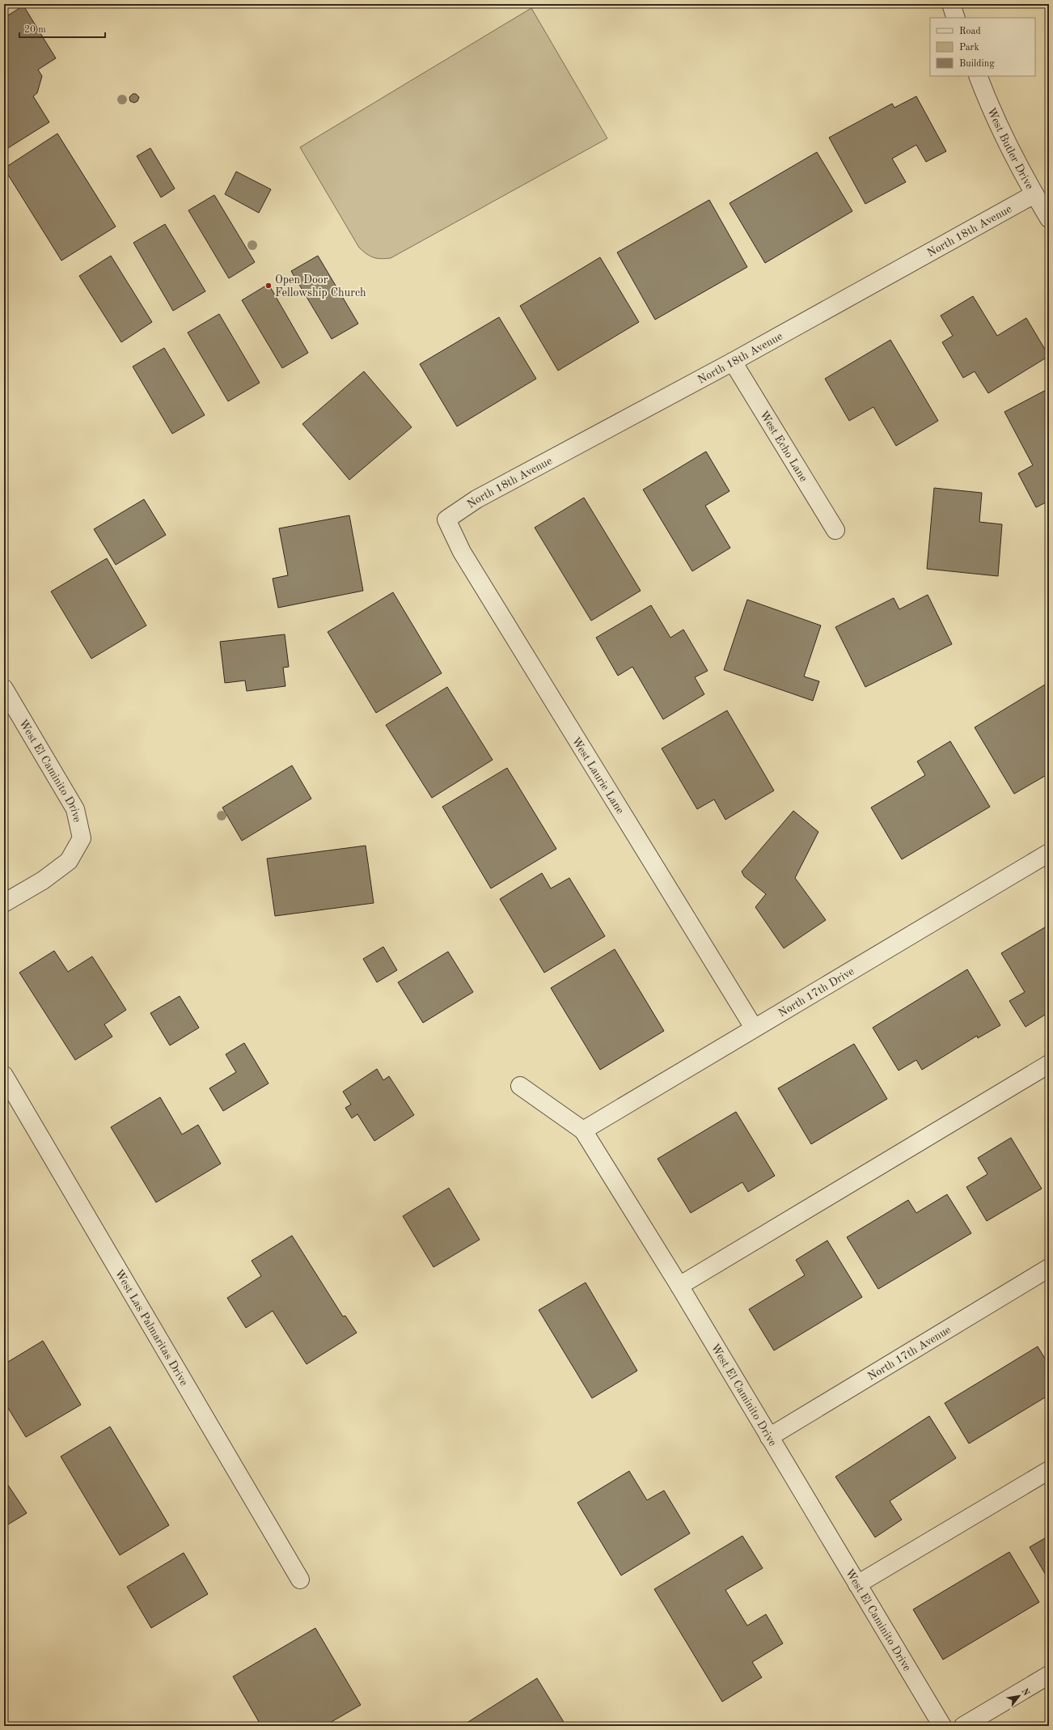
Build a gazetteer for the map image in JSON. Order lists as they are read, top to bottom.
{
  "streets": {
    "street": [
      "West Butler Drive",
      "North 18th Avenue",
      "West Echo Lane",
      "West El Caminito Drive",
      "West Laurie Lane",
      "North 17th Drive",
      "West Las Palmaritas Drive",
      "North 17th Avenue"
    ]
  },
  "crossings": [
    ["West Butler Drive", "North 18th Avenue"],
    ["North 18th Avenue", "West Echo Lane"],
    ["North 18th Avenue", "West Laurie Lane"],
    ["West El Caminito Drive", "North 17th Drive"],
    ["West El Caminito Drive", "North 17th Avenue"],
    ["West Laurie Lane", "North 17th Drive"]
  ],
  "places": ["Open Door Fellowship Church"],
  "legend": ["Road", "Park", "Building"],
  "scale_bar": "20 m",
  "north": "top right"
}
